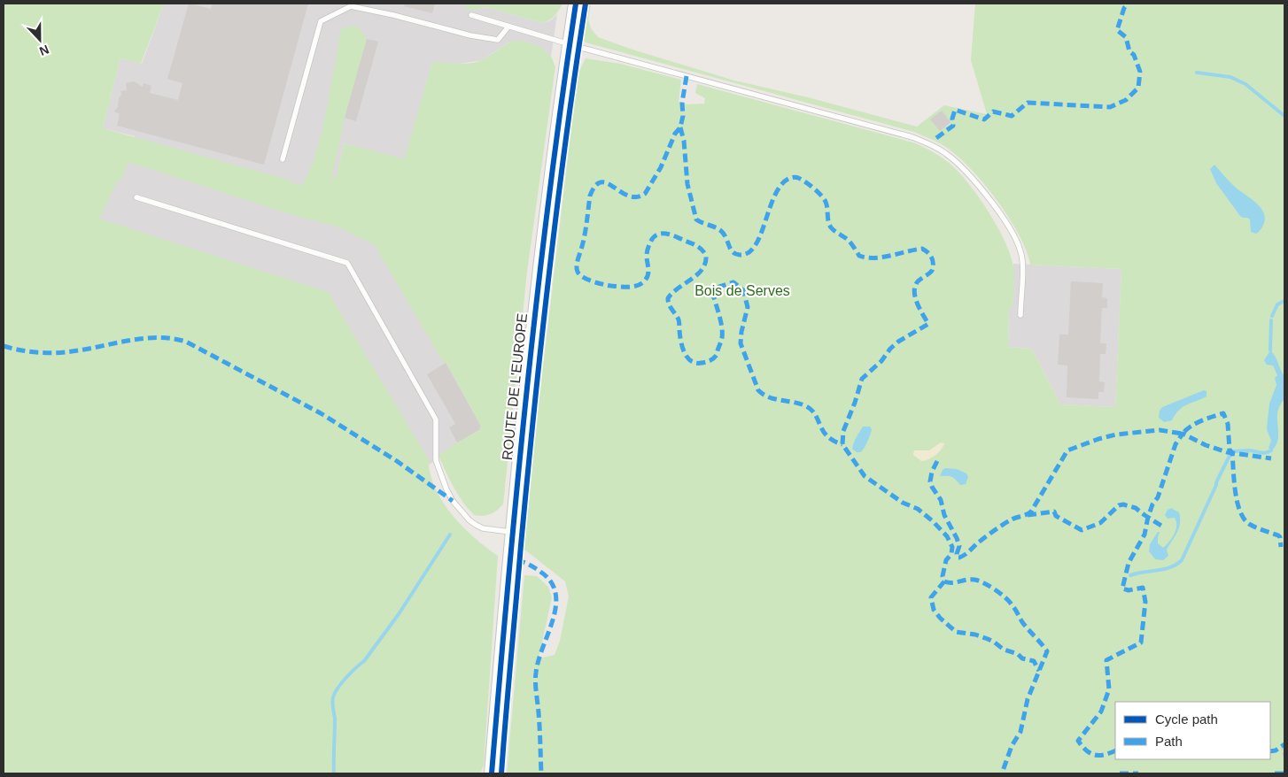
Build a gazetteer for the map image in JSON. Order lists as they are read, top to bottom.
{
  "streets": {
    "street": ["ROUTE DE L'EUROPE"]
  },
  "parks": ["Bois de Serves"],
  "legend": ["Cycle path", "Path"],
  "north": "bottom"
}
